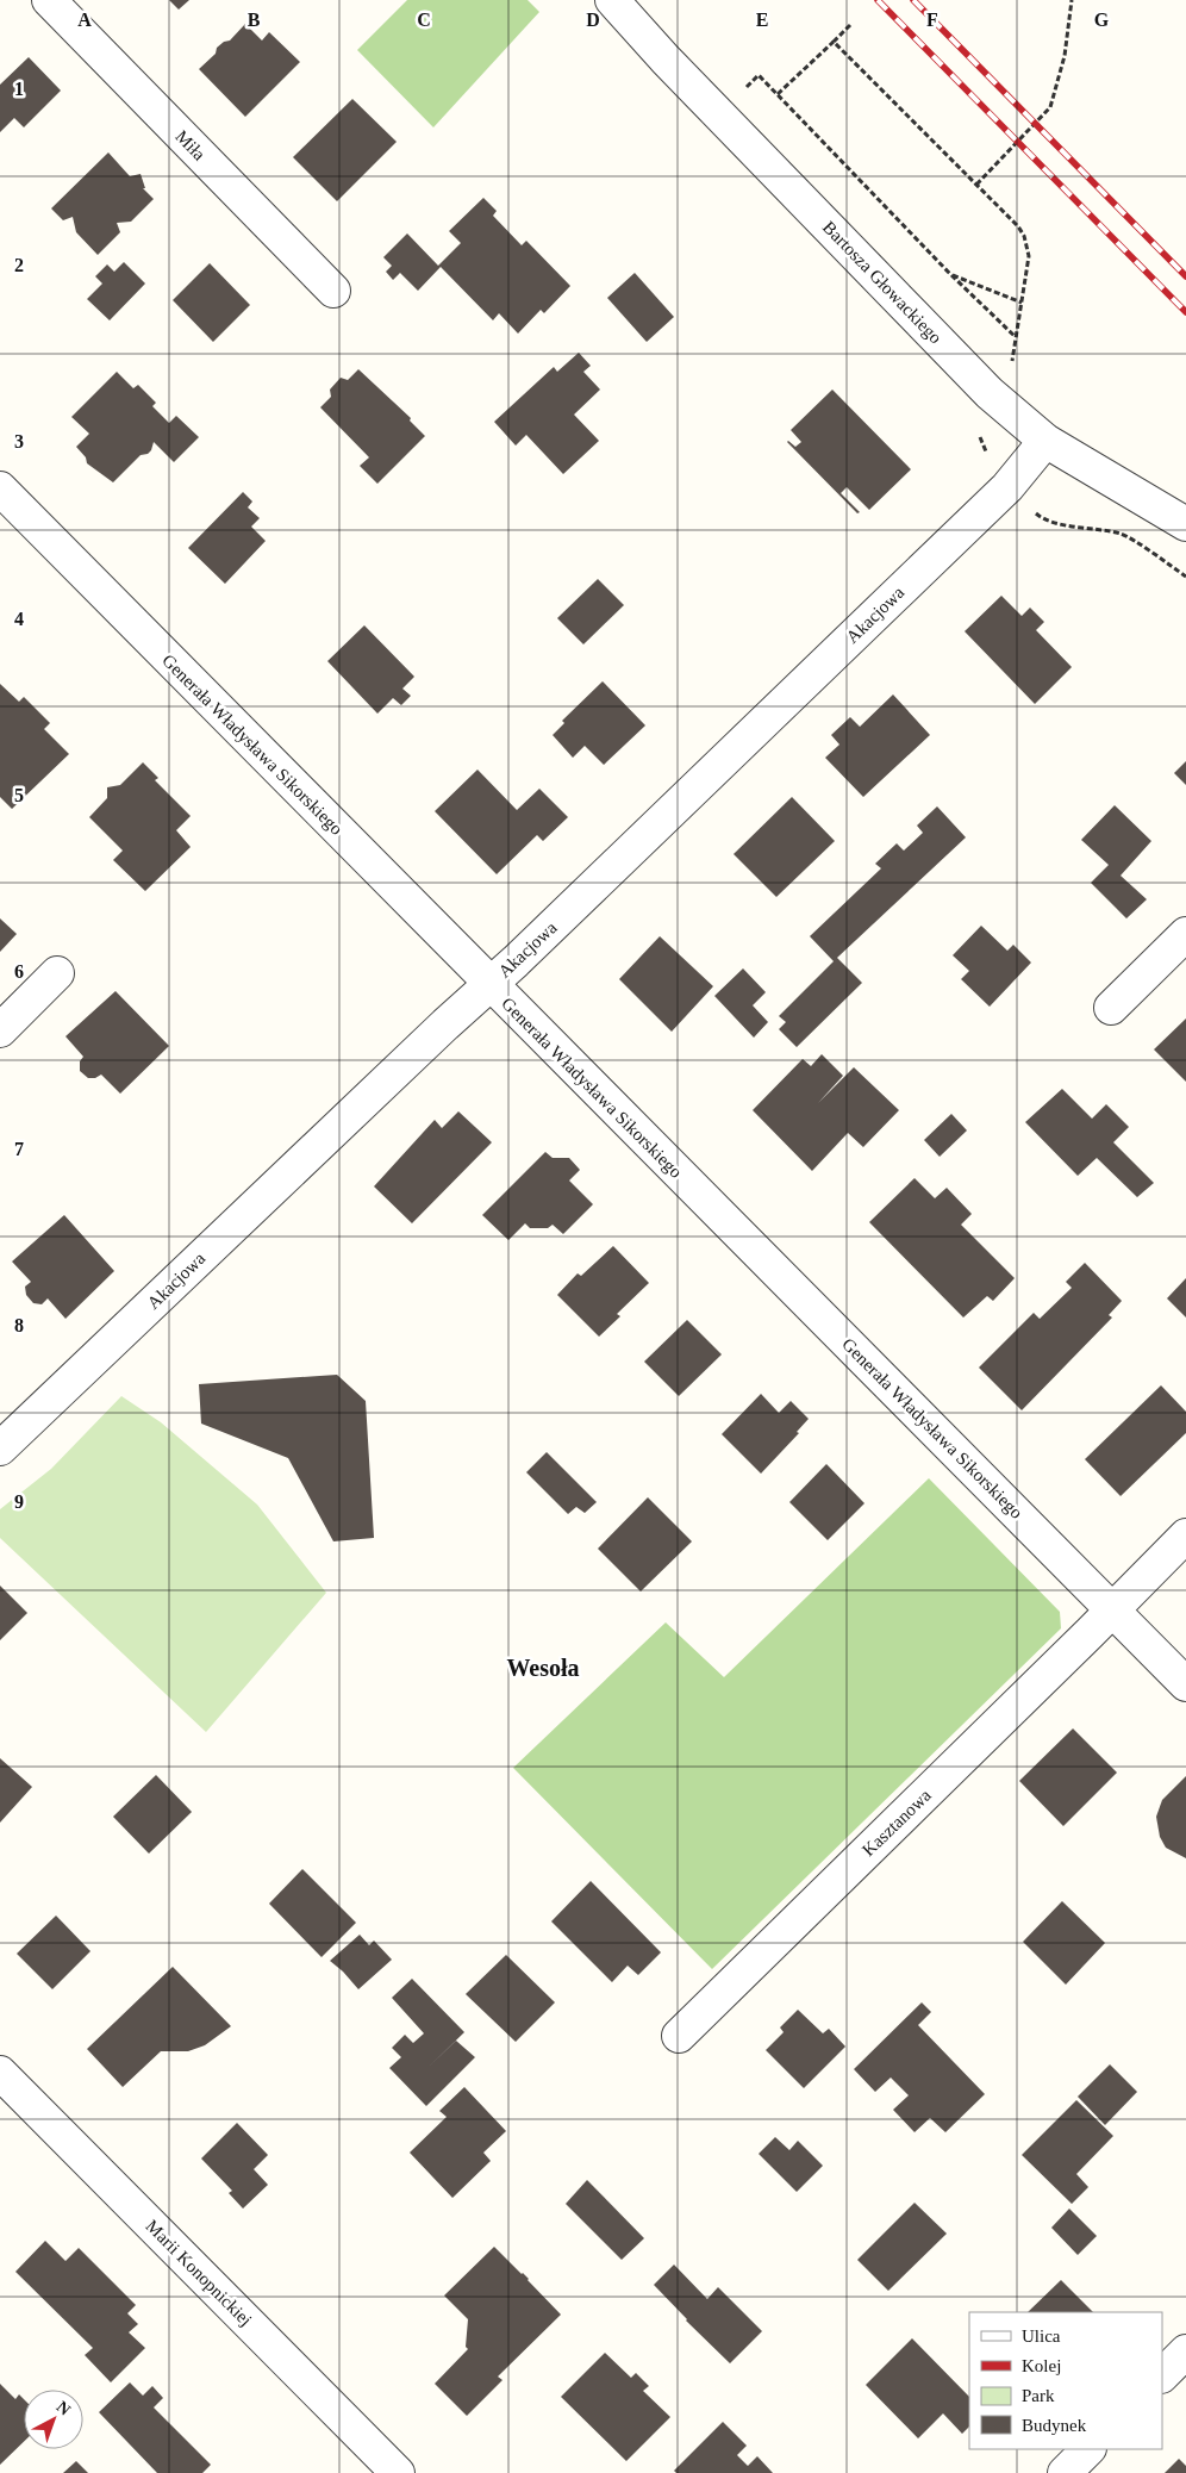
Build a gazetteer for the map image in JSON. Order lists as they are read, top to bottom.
{
  "streets": {
    "street": [
      "Miła",
      "Bartosza Głowackiego",
      "Akacjowa",
      "Generała Władysława Sikorskiego",
      "Kasztanowa",
      "Marii Konopnickiej"
    ]
  },
  "crossings": [
    ["Bartosza Głowackiego", "Akacjowa"],
    ["Akacjowa", "Generała Władysława Sikorskiego"],
    ["Generała Władysława Sikorskiego", "Kasztanowa"]
  ],
  "districts": ["Wesoła"],
  "legend": [
    "Ulica",
    "Kolej",
    "Park",
    "Budynek"
  ],
  "north": "top right",
  "grid": {
    "columns": [
      "A",
      "B",
      "C",
      "D",
      "E",
      "F",
      "G"
    ],
    "rows": [
      "1",
      "2",
      "3",
      "4",
      "5",
      "6",
      "7",
      "8",
      "9"
    ]
  }
}
